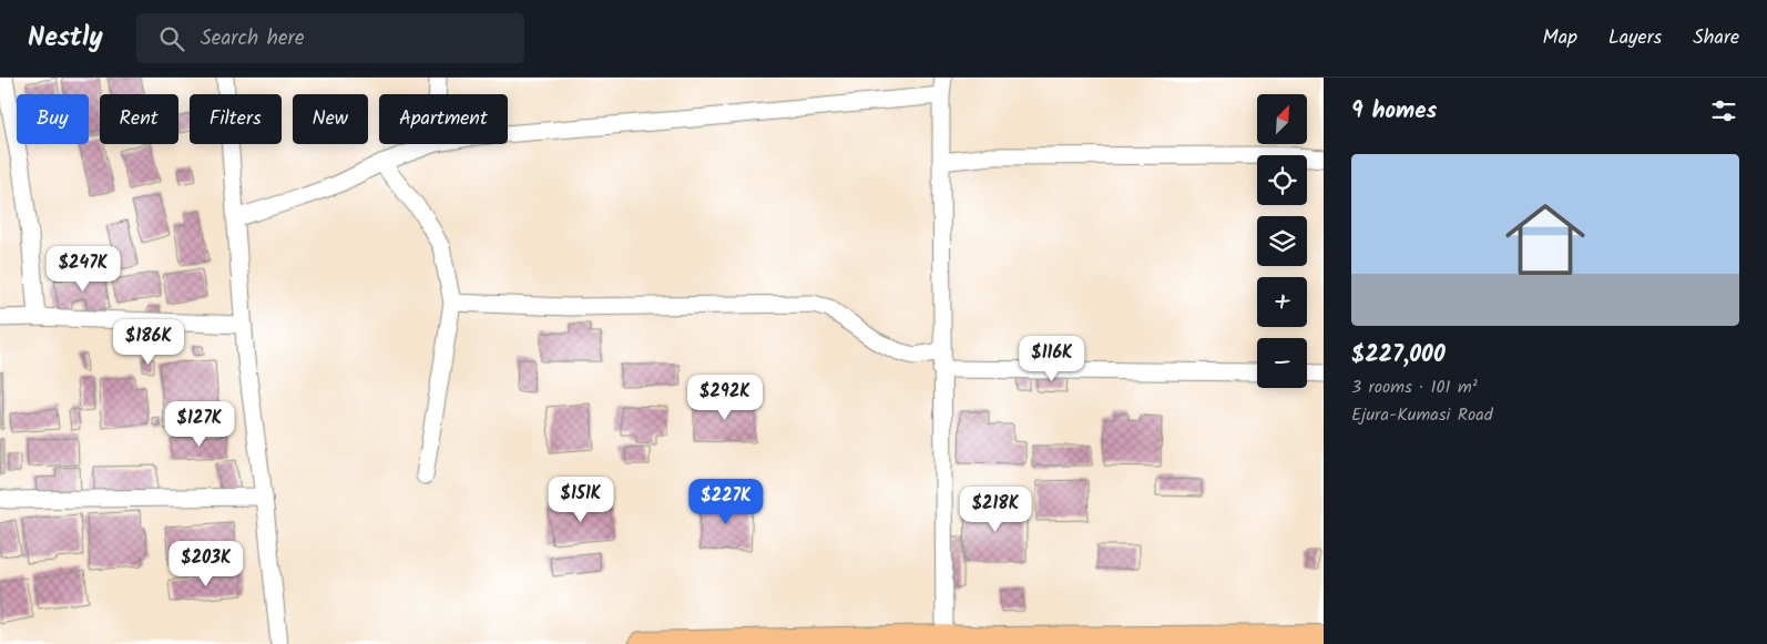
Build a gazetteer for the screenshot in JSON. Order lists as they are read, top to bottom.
{
  "north": "top right",
  "page": {
    "header": "Nestly",
    "search": "Search here",
    "nav": ["Map", "Layers", "Share"],
    "heading": "9 homes",
    "map_buttons": ["+", "−"],
    "chip": [
      "Buy",
      "Rent",
      "Filters",
      "New",
      "Apartment"
    ],
    "list": [
      {
        "name": "$227,000",
        "note": "3 rooms · 101 m² · Ejura-Kumasi Road"
      }
    ],
    "price": [
      "$247K",
      "$186K",
      "$116K",
      "$292K",
      "$127K",
      "$151K",
      "$227K",
      "$218K",
      "$203K"
    ]
  }
}
